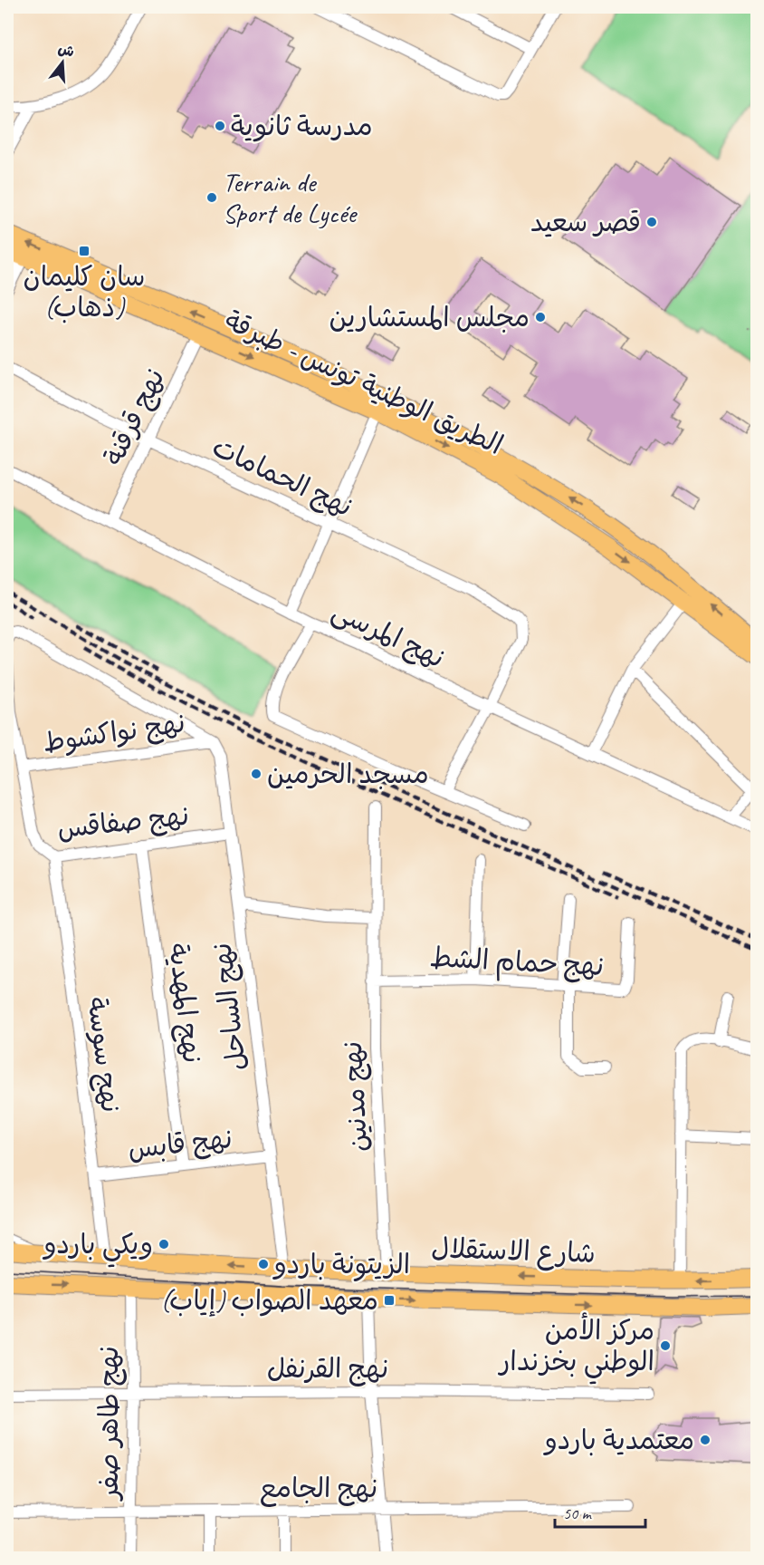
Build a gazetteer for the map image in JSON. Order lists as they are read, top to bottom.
{
  "streets": {
    "main road": ["الطريق الوطنية تونس - طبرقة", "شارع الاستقلال"],
    "street": [
      "نهج قرقنة",
      "نهج الحمامات",
      "نهج المرسى",
      "نهج نواكشوط",
      "نهج صفاقس",
      "نهج حمام الشط",
      "نهج المهدية",
      "نهج الساحل",
      "نهج سوسة",
      "نهج مدنين",
      "نهج قابس",
      "نهج القرنفل",
      "نهج طاهر صفر",
      "نهج الجامع"
    ]
  },
  "crossings": [
    ["الطريق الوطنية تونس - طبرقة", "نهج قرقنة"],
    ["نهج قرقنة", "نهج الحمامات"],
    ["نهج قرقنة", "نهج المرسى"],
    ["نهج الحمامات", "نهج المرسى"],
    ["نهج نواكشوط", "نهج صفاقس"],
    ["نهج نواكشوط", "نهج الساحل"],
    ["نهج صفاقس", "نهج المهدية"],
    ["نهج صفاقس", "نهج الساحل"],
    ["نهج صفاقس", "نهج سوسة"],
    ["نهج حمام الشط", "نهج مدنين"],
    ["نهج المهدية", "نهج قابس"],
    ["نهج الساحل", "نهج قابس"],
    ["نهج الساحل", "شارع الاستقلال"],
    ["نهج سوسة", "نهج قابس"],
    ["نهج سوسة", "شارع الاستقلال"],
    ["نهج مدنين", "شارع الاستقلال"],
    ["شارع الاستقلال", "نهج طاهر صفر"],
    ["نهج القرنفل", "نهج طاهر صفر"],
    ["نهج طاهر صفر", "نهج الجامع"]
  ],
  "places": {
    "other": [
      "مدرسة ثانوية",
      "Terrain de Sport de Lycée",
      "قصر سعيد",
      "مجلس المستشارين",
      "مسجد الحرمين",
      "ويكي باردو",
      "الزيتونة باردو",
      "مركز الأمن الوطني بخزندار",
      "معتمدية باردو"
    ],
    "transit": ["سان كليمان (ذهاب)", "معهد الصواب (إياب)"]
  },
  "scale_bar": "50 m",
  "north": "top"
}
